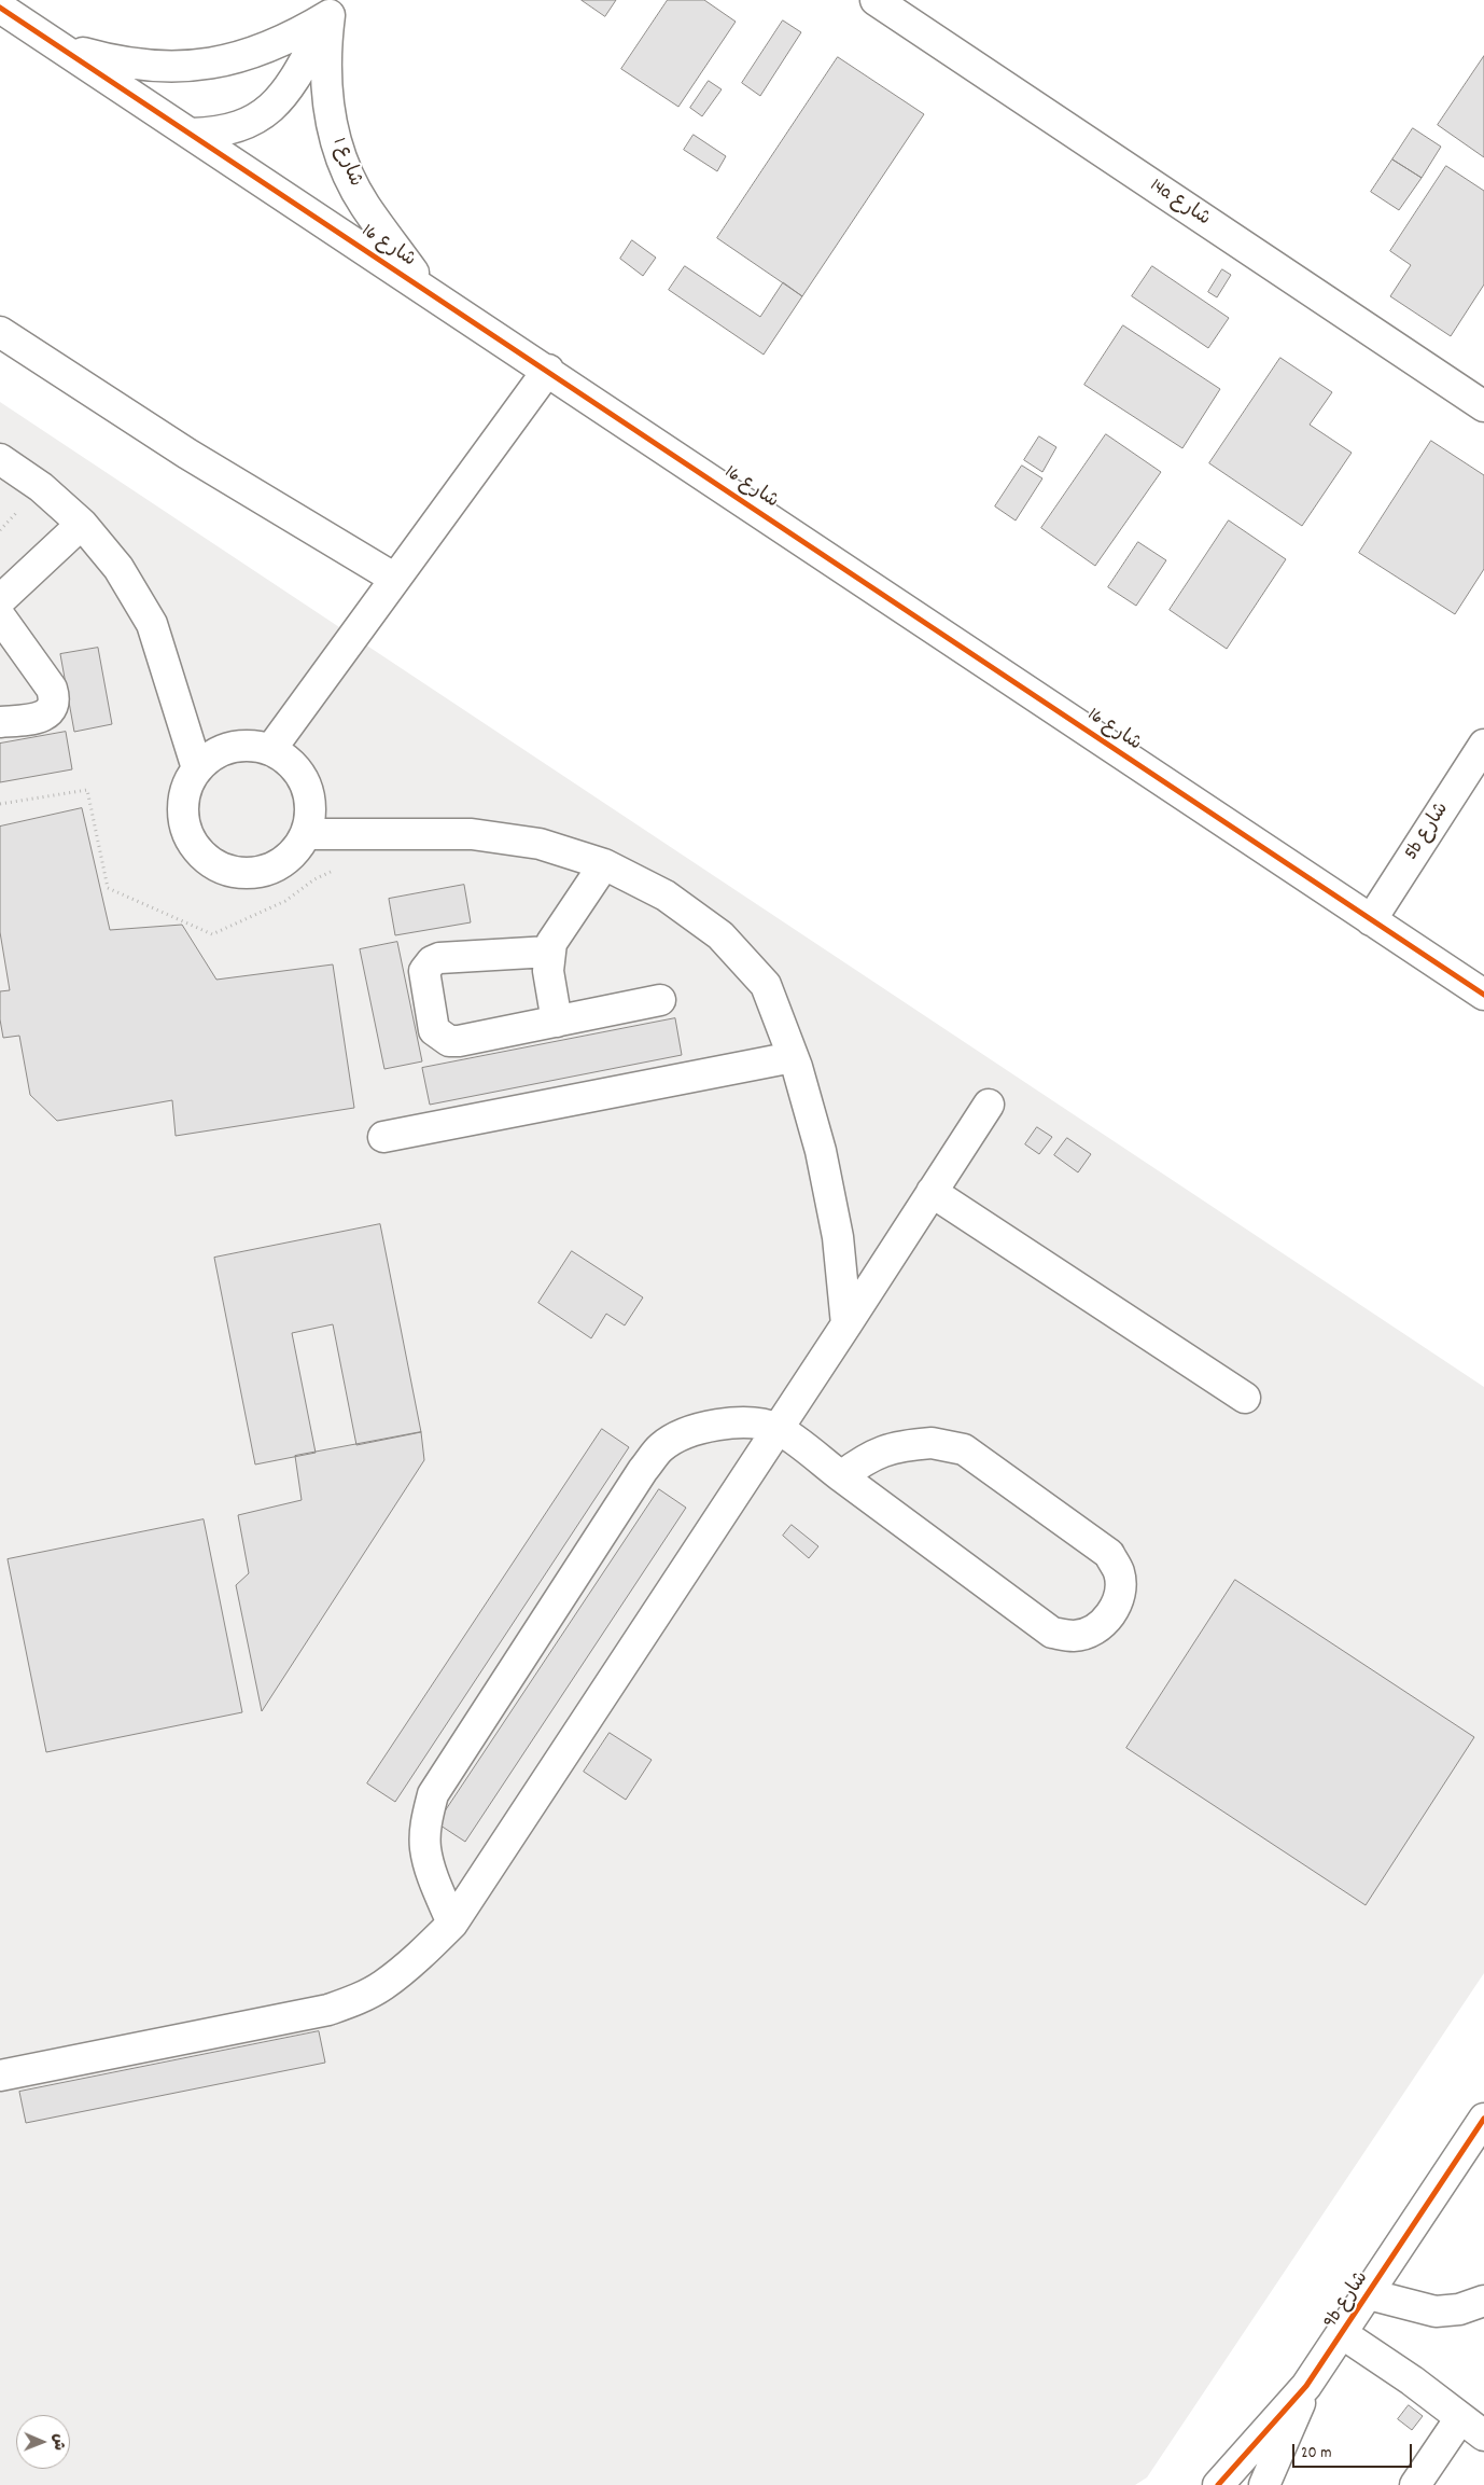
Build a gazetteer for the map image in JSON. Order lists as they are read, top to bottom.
{
  "streets": {
    "street": [
      "شارع 1",
      "14a شارع",
      "شارع 16",
      "5b شارع",
      "9b شارع"
    ]
  },
  "crossings": [
    ["شارع 1", "شارع 16"],
    ["شارع 16", "5b شارع"]
  ],
  "scale_bar": "20 m",
  "north": "right"
}
